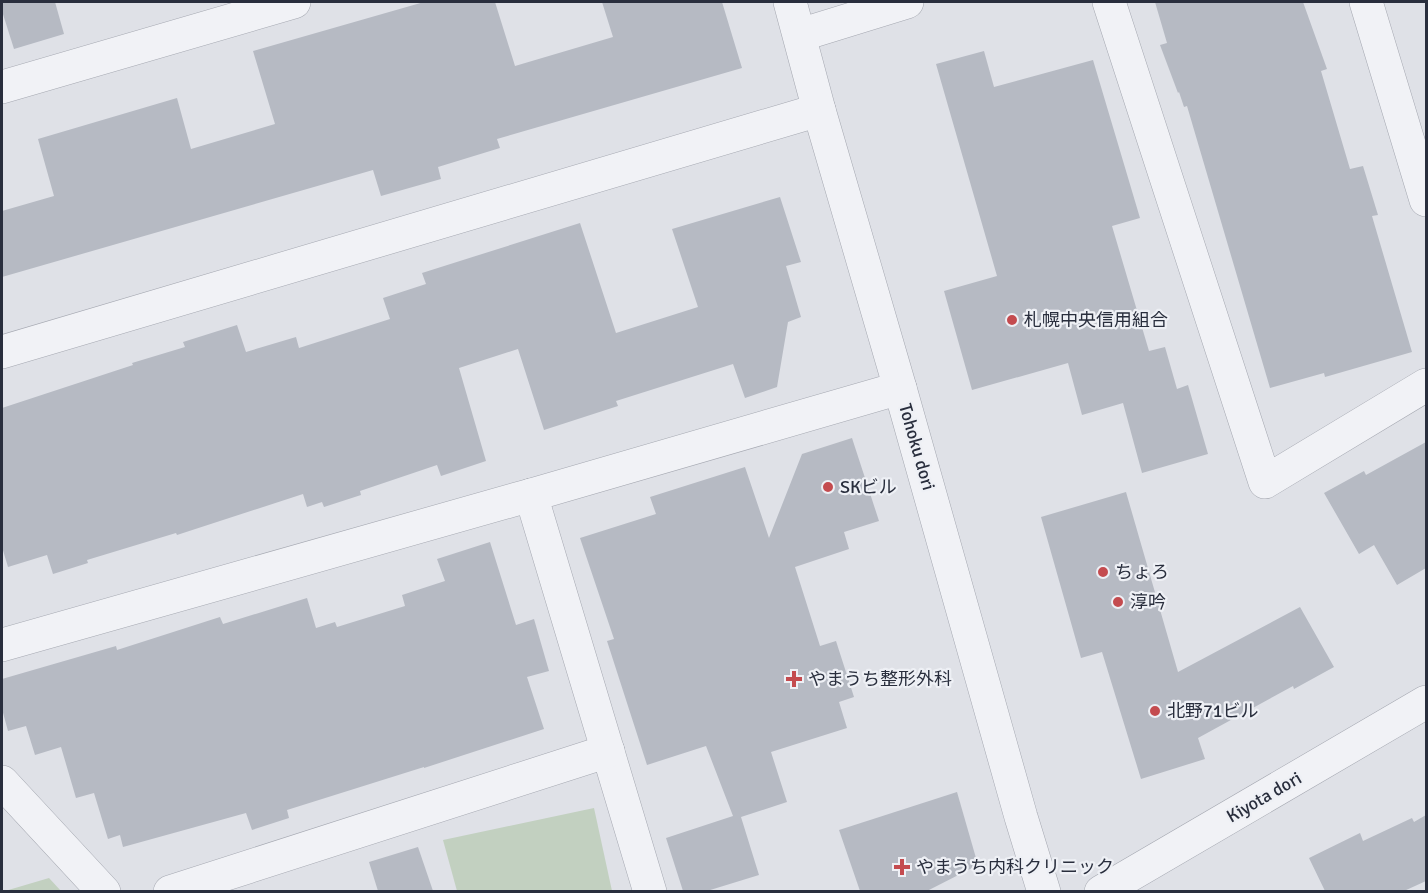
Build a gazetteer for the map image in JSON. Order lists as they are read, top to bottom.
{
  "streets": {
    "street": ["Tohoku dori", "Kiyota dori"]
  },
  "places": {
    "other": [
      "札幌中央信用組合",
      "SKビル",
      "ちょろ",
      "淳吟",
      "北野71ビル"
    ],
    "health": ["やまうち整形外科", "やまうち内科クリニック"]
  }
}
